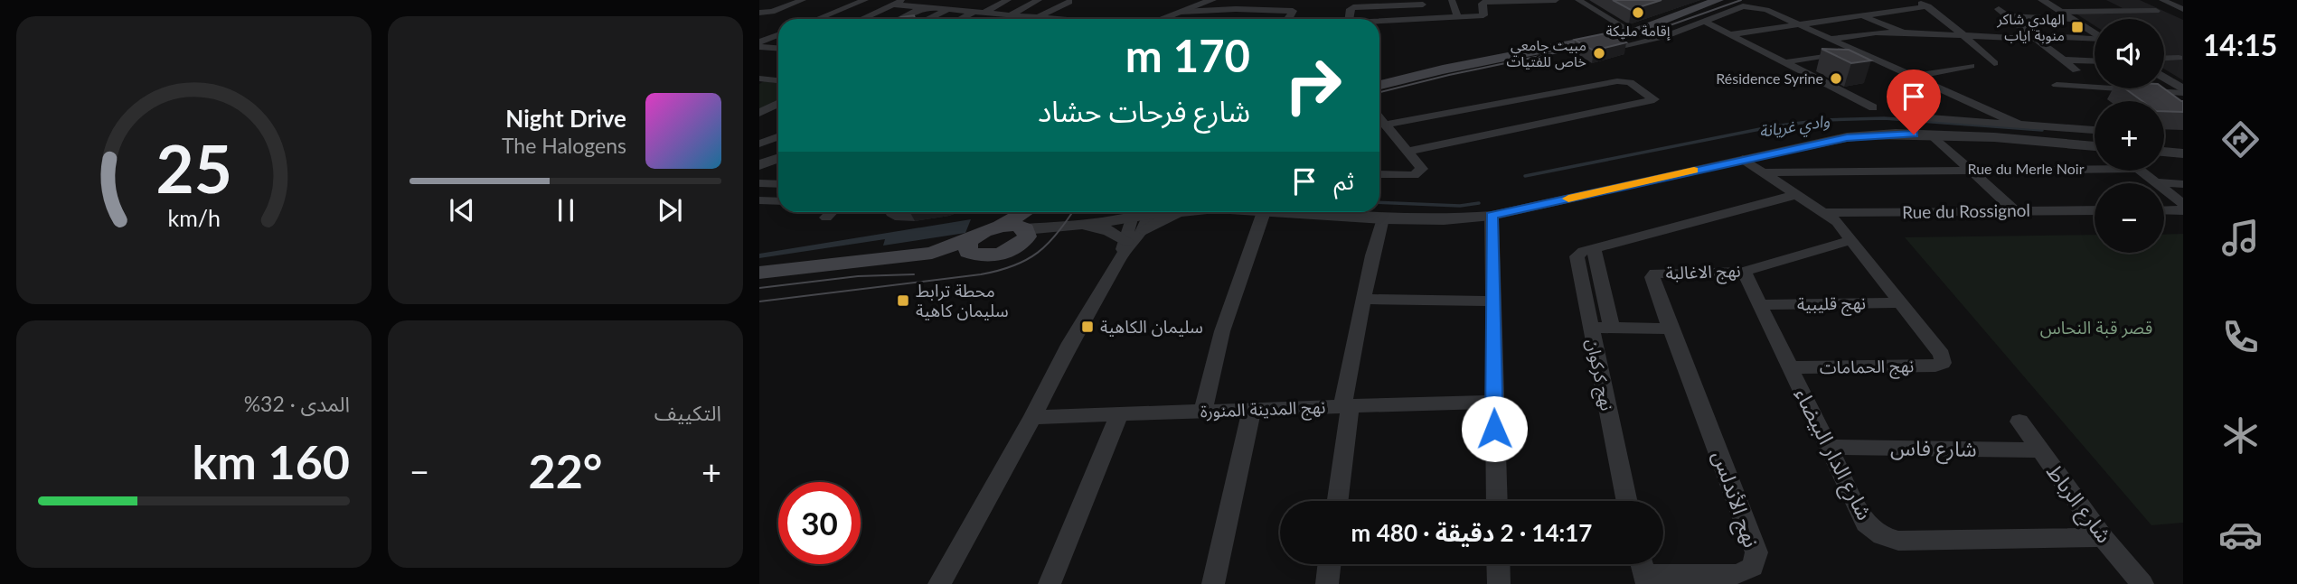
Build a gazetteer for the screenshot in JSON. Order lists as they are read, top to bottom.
{
  "streets": {
    "street": [
      "Rue du Merle Noir",
      "Rue du Rossignol",
      "نهج الاغالبة",
      "نهج قليبية",
      "نهج الحمامات",
      "نهج كركوان",
      "نهج المدينة المنورة",
      "شارع فاس",
      "شارع الدار البيضاء",
      "نهج الأندلس",
      "شارع الرباط"
    ]
  },
  "crossings": [
    ["نهج الاغالبة", "شارع الدار البيضاء"],
    ["نهج الاغالبة", "نهج الأندلس"],
    ["نهج قليبية", "نهج الحمامات"],
    ["نهج قليبية", "شارع الدار البيضاء"],
    ["نهج الحمامات", "شارع الدار البيضاء"],
    ["شارع فاس", "شارع الدار البيضاء"],
    ["شارع فاس", "شارع الرباط"],
    ["شارع الدار البيضاء", "شارع الرباط"]
  ],
  "water": ["وادي غريانة"],
  "parks": ["قصر قبة النحاس"],
  "places": {
    "other": ["إقامة مليكة", "مبيت جامعي خاص للفتيات", "Résidence Syrine"],
    "transit": ["الهادي شاكر منوبة اياب", "محطة ترابط سليمان كاهية", "سليمان الكاهية"]
  },
  "page": {
    "tabs": "14:15",
    "map_buttons": ["+", "−"],
    "turn": ["170 m", "شارع فرحات حشاد"],
    "song": ["Night Drive", "The Halogens"],
    "then": "ثم",
    "tile": [
      "التكييف",
      ["المدى · 32%", "160 km"]
    ],
    "heat": ["−", "22°", "+"],
    "limit": "30",
    "trip": "14:17 · 2 دقيقة · 480 m",
    "gauge": ["25", "km/h"]
  }
}
